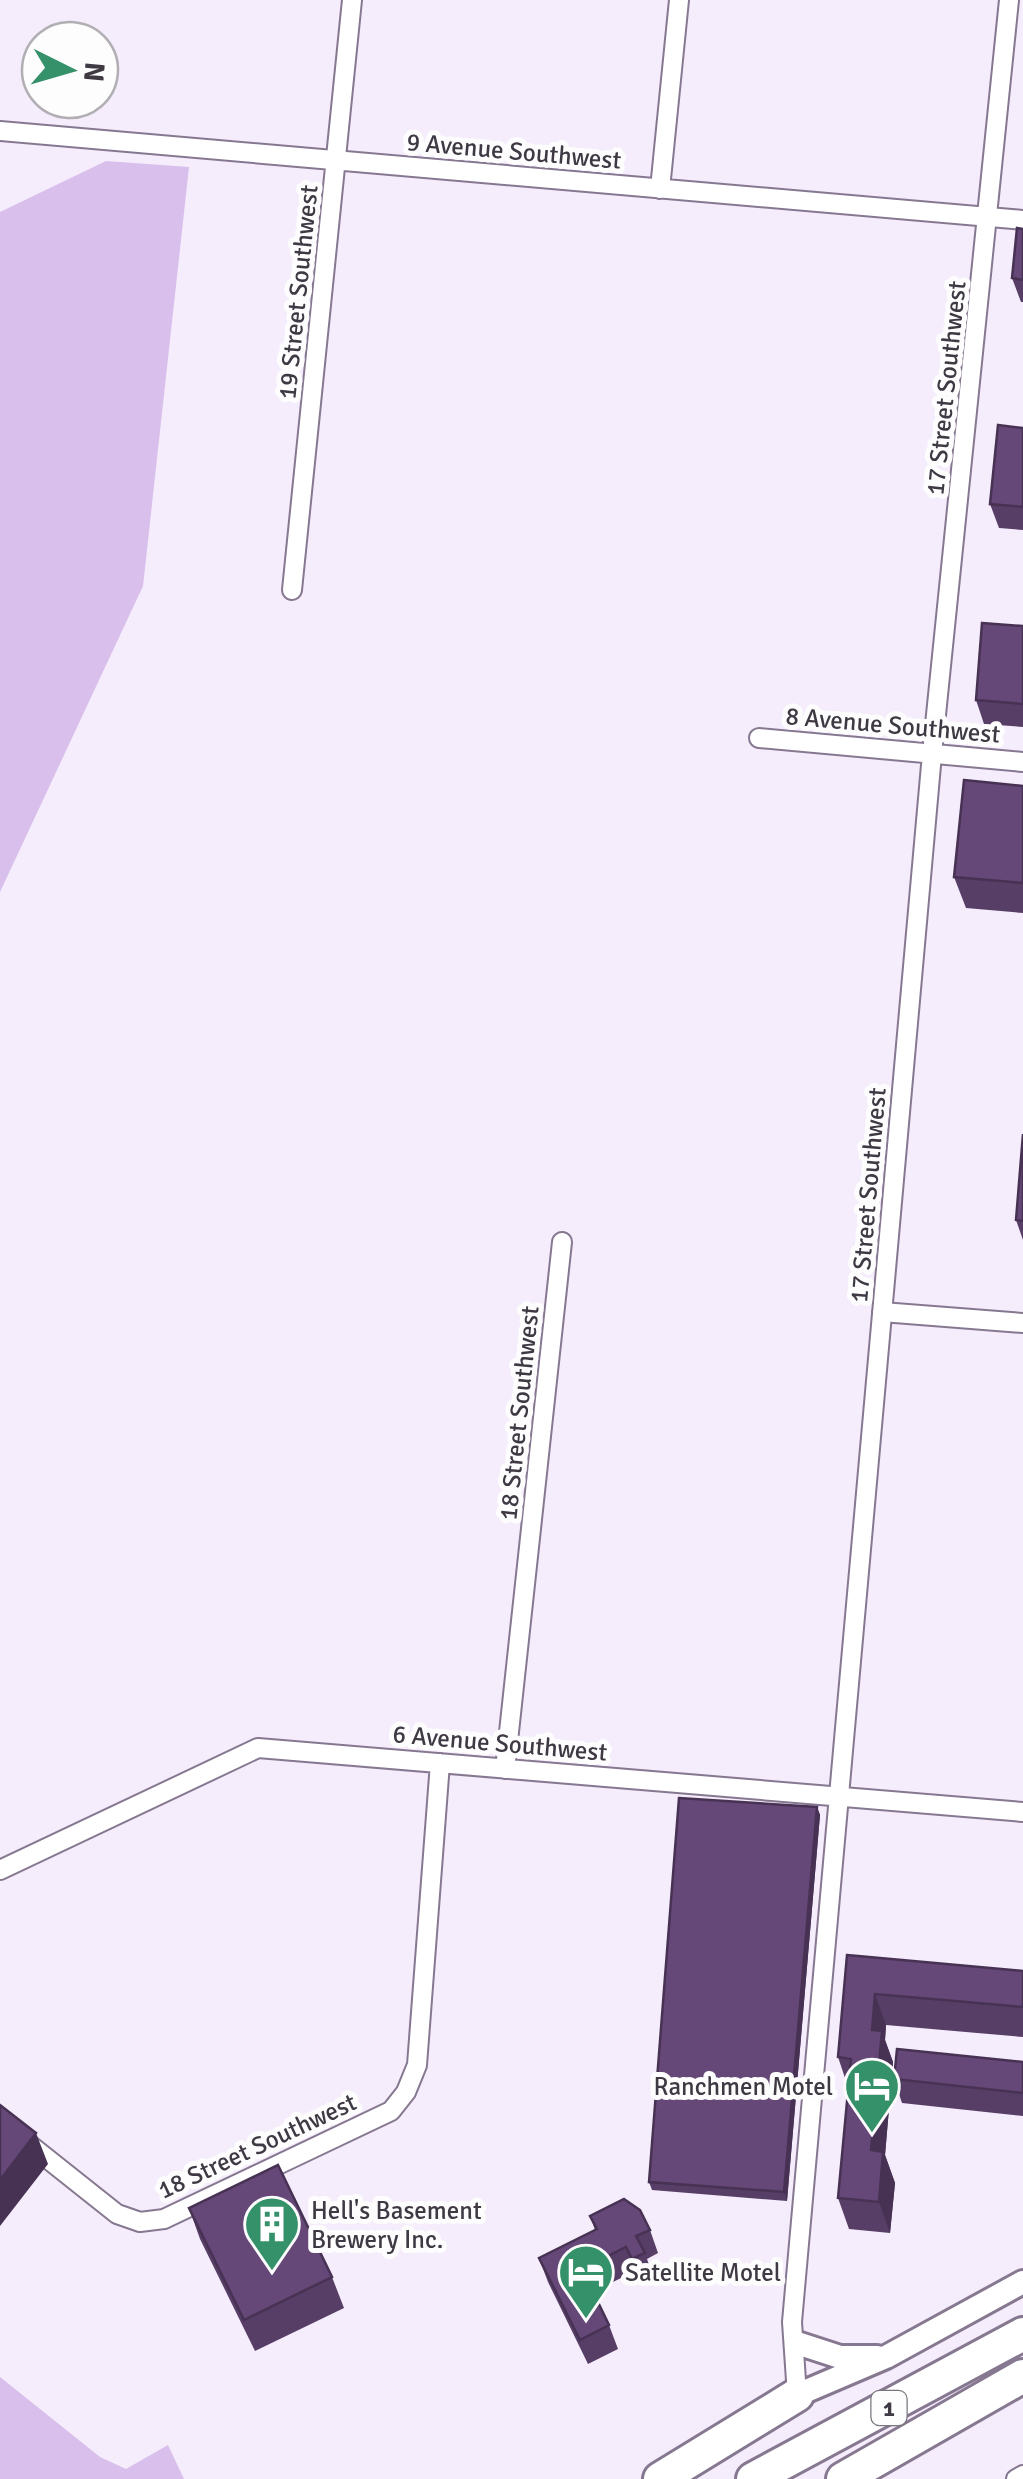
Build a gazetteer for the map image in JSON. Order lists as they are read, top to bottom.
{
  "streets": {
    "highway": ["1"],
    "street": [
      "9 Avenue Southwest",
      "19 Street Southwest",
      "17 Street Southwest",
      "8 Avenue Southwest",
      "18 Street Southwest",
      "6 Avenue Southwest"
    ]
  },
  "crossings": [
    ["9 Avenue Southwest", "19 Street Southwest"],
    ["9 Avenue Southwest", "17 Street Southwest"],
    ["17 Street Southwest", "8 Avenue Southwest"],
    ["17 Street Southwest", "6 Avenue Southwest"],
    ["18 Street Southwest", "6 Avenue Southwest"]
  ],
  "places": {
    "hotel": ["Ranchmen Motel", "Satellite Motel"],
    "building": ["Hell's Basement Brewery Inc."]
  },
  "north": "right"
}
